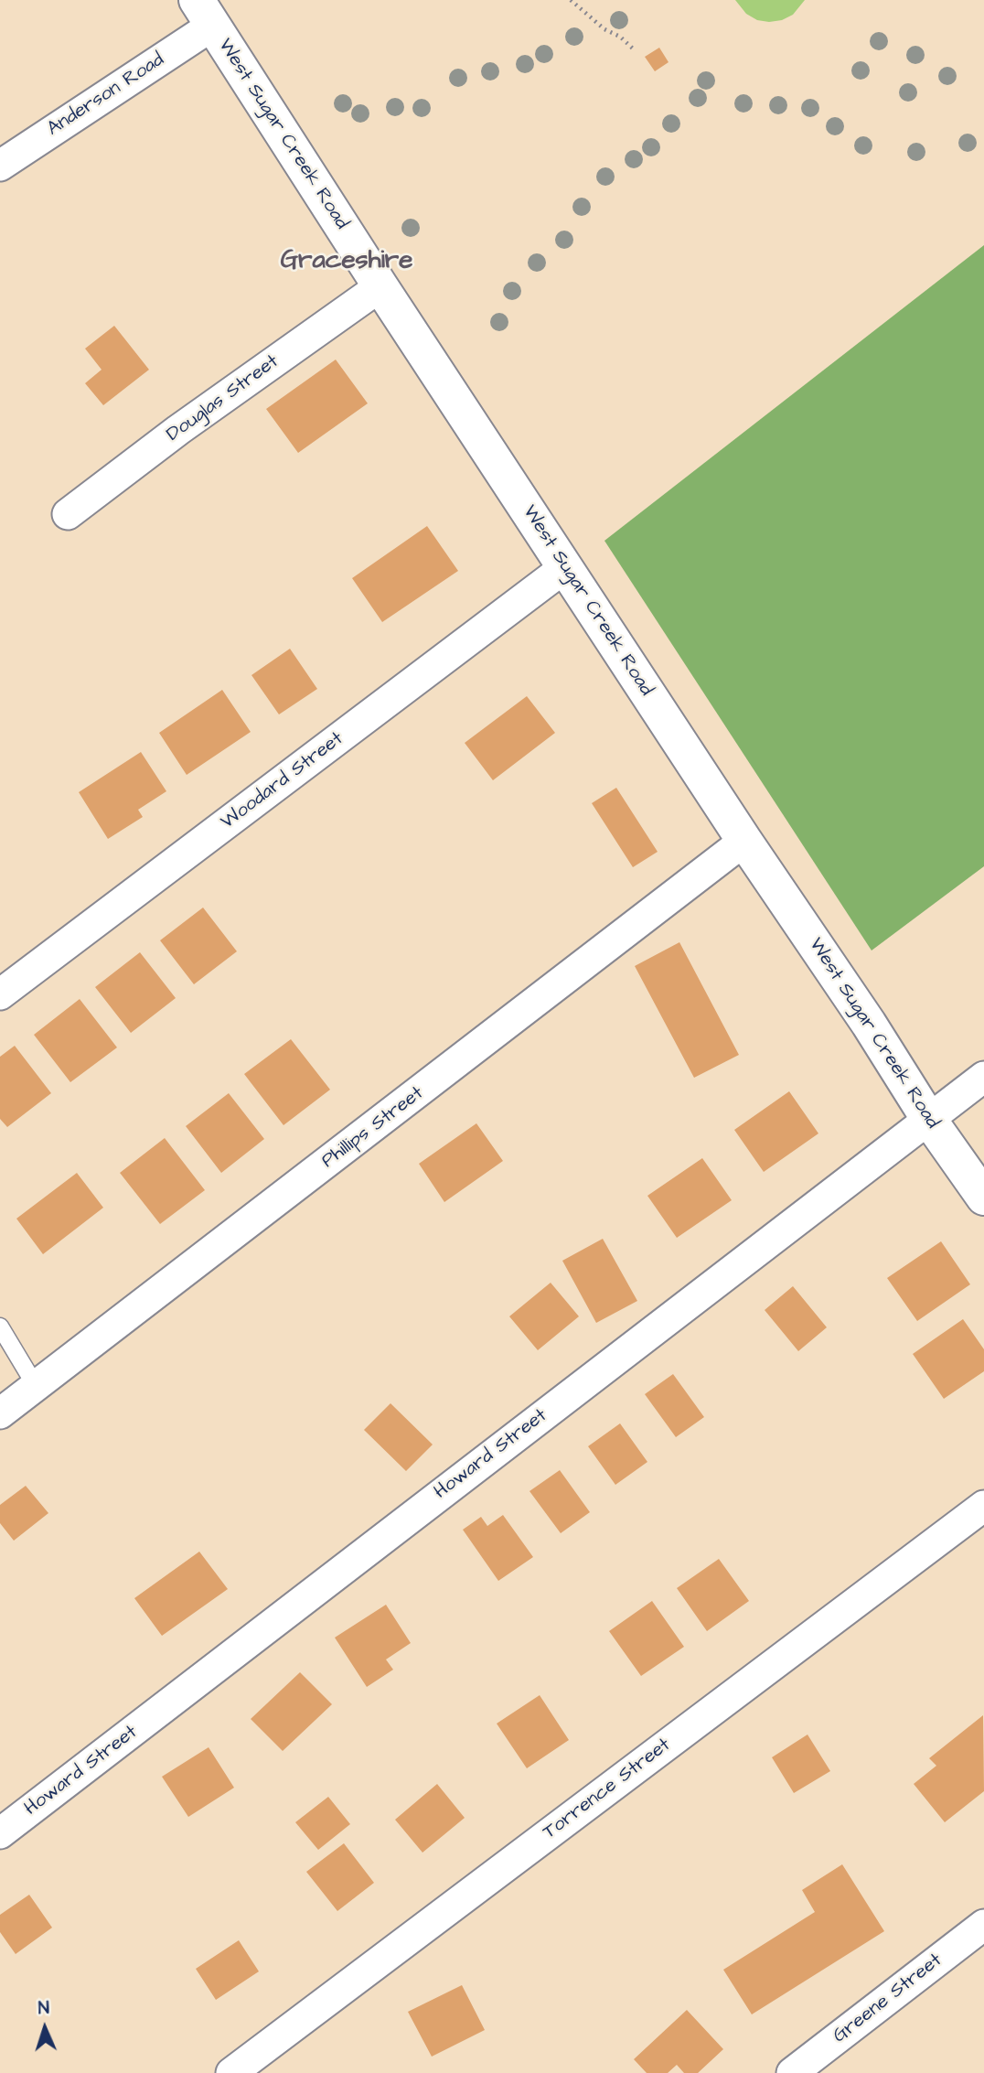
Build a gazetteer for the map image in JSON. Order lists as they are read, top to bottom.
{
  "streets": {
    "main road": ["West Sugar Creek Road"],
    "street": [
      "Anderson Road",
      "Douglas Street",
      "Woodard Street",
      "Phillips Street",
      "Howard Street",
      "Torrence Street",
      "Greene Street"
    ]
  },
  "crossings": [
    ["Anderson Road", "West Sugar Creek Road"],
    ["West Sugar Creek Road", "Douglas Street"],
    ["West Sugar Creek Road", "Woodard Street"],
    ["West Sugar Creek Road", "Phillips Street"],
    ["West Sugar Creek Road", "Howard Street"]
  ],
  "districts": ["Graceshire"],
  "north": "top"
}
